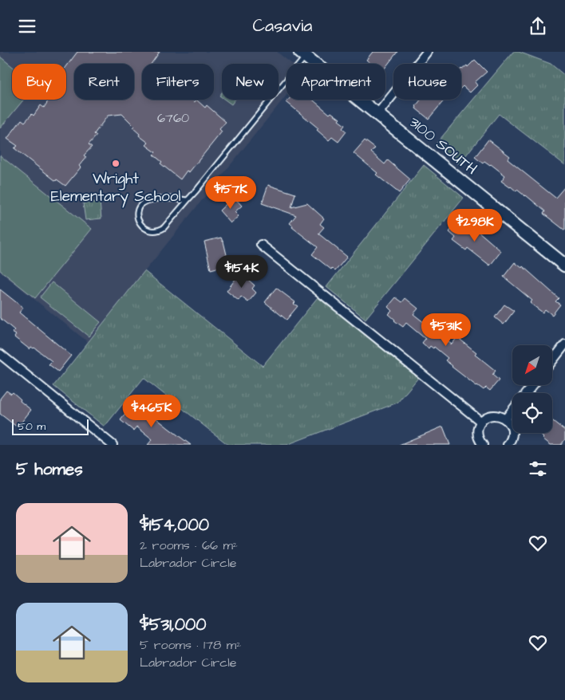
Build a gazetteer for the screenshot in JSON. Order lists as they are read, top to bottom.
{
  "streets": {
    "main road": ["3100 SOUTH"]
  },
  "places": ["Wright Elementary School"],
  "house_numbers": ["6760"],
  "scale_bar": "50 m",
  "north": "bottom left",
  "page": {
    "header": "Casavia",
    "chip": [
      "Buy",
      "Rent",
      "Filters",
      "New",
      "Apartment",
      "House"
    ],
    "price": [
      "$157K",
      "$298K",
      "$154K",
      "$531K",
      "$465K"
    ],
    "scale": "50 m",
    "heading": "5 homes",
    "list": [
      {
        "name": "$154,000",
        "note": "2 rooms · 66 m² · Labrador Circle"
      },
      {
        "name": "$531,000",
        "note": "5 rooms · 178 m² · Labrador Circle"
      }
    ]
  }
}
